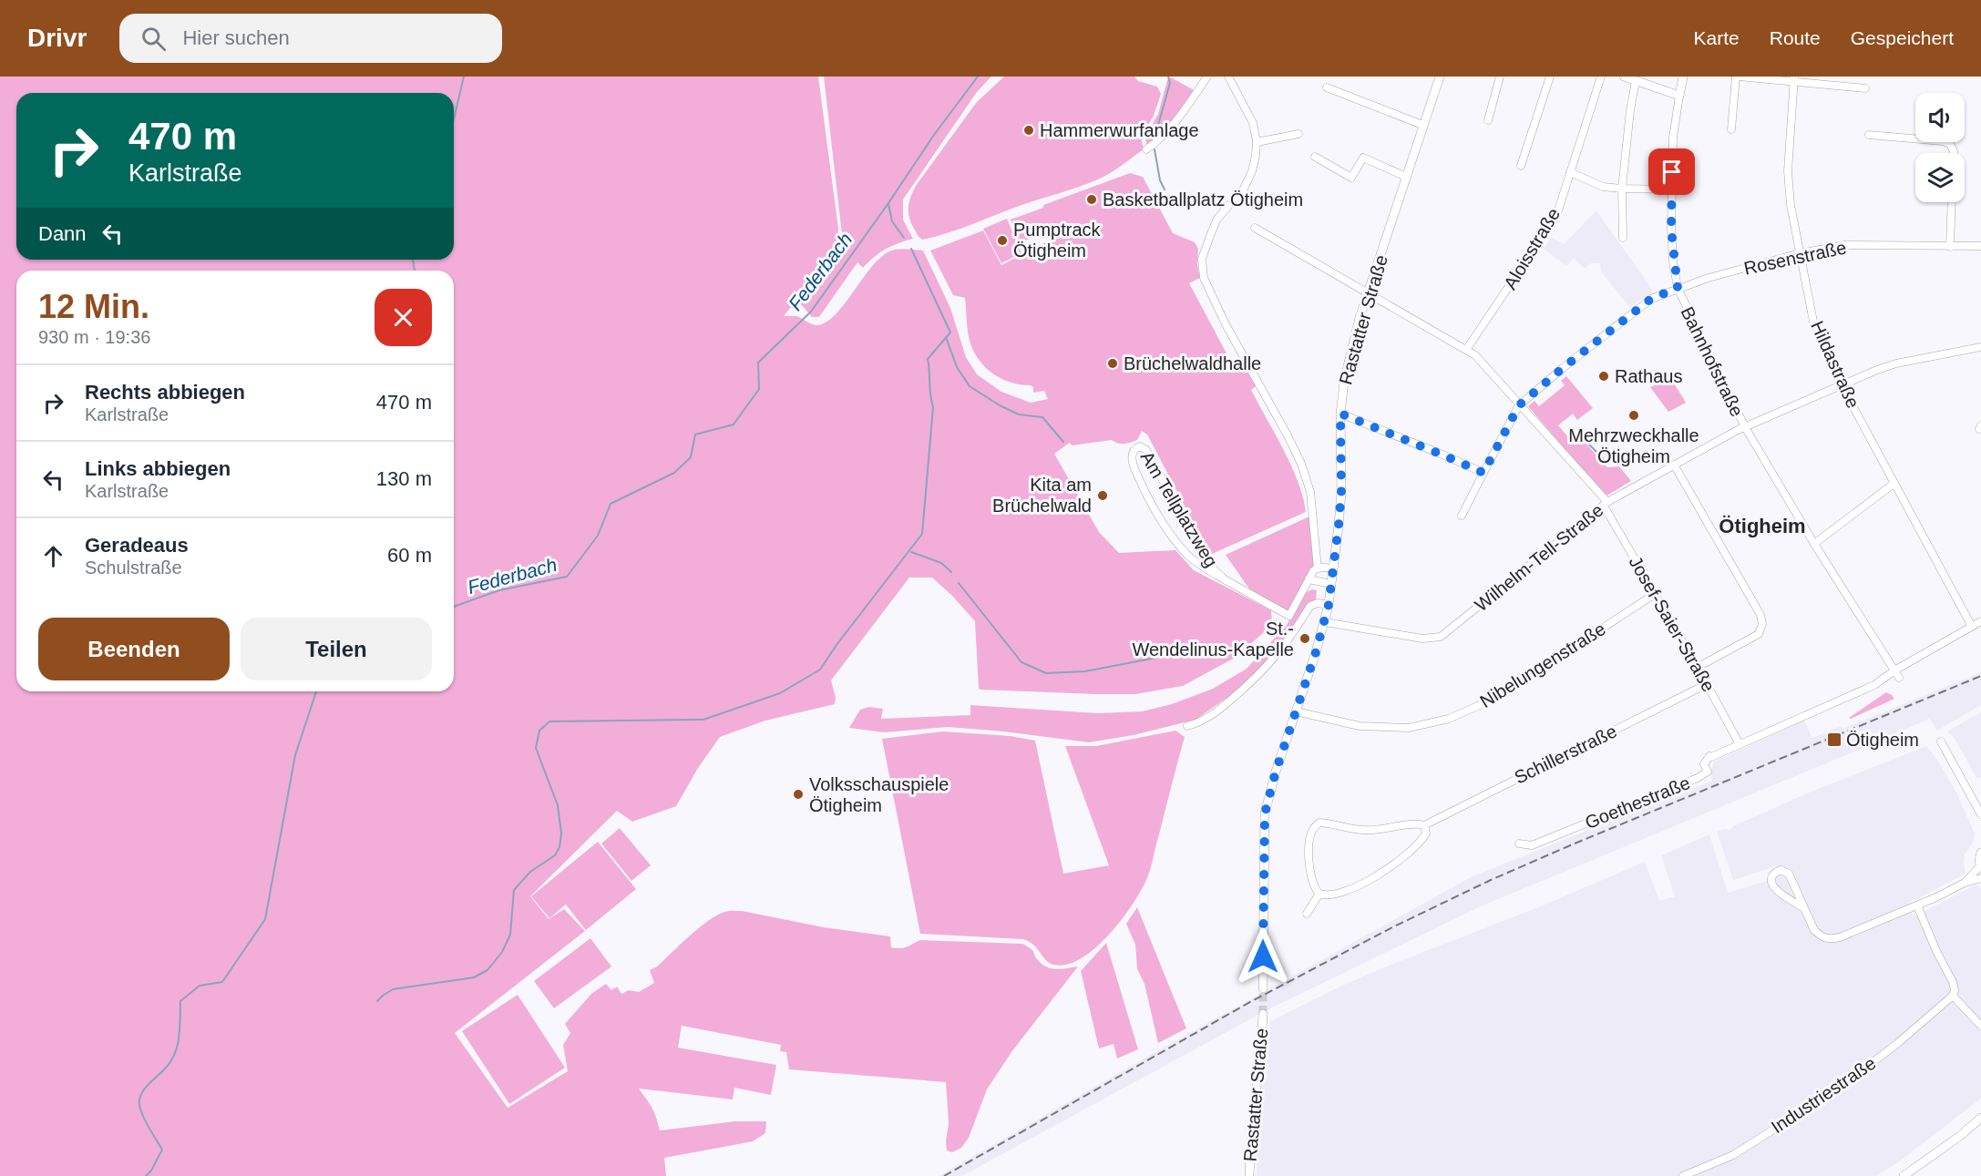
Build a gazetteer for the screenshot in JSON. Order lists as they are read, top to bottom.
{
  "streets": {
    "street": [
      "Aloisstraße",
      "Rosenstraße",
      "Rastatter Straße",
      "Bahnhofstraße",
      "Hildastraße",
      "Am Tellplatzweg",
      "Wilhelm-Tell-Straße",
      "Josef-Saier-Straße",
      "Nibelungenstraße",
      "Schillerstraße",
      "Goethestraße",
      "Industriestraße"
    ]
  },
  "crossings": [
    ["Aloisstraße", "Josef-Saier-Straße"],
    ["Rosenstraße", "Bahnhofstraße"],
    ["Rosenstraße", "Hildastraße"],
    ["Rosenstraße", "Josef-Saier-Straße"],
    ["Rastatter Straße", "Wilhelm-Tell-Straße"],
    ["Rastatter Straße", "Josef-Saier-Straße"],
    ["Rastatter Straße", "Nibelungenstraße"],
    ["Bahnhofstraße", "Wilhelm-Tell-Straße"],
    ["Hildastraße", "Wilhelm-Tell-Straße"],
    ["Wilhelm-Tell-Straße", "Josef-Saier-Straße"],
    ["Josef-Saier-Straße", "Nibelungenstraße"],
    ["Josef-Saier-Straße", "Schillerstraße"],
    ["Josef-Saier-Straße", "Goethestraße"]
  ],
  "districts": ["Ötigheim"],
  "water": ["Federbach"],
  "places": {
    "other": [
      "Hammerwurfanlage",
      "Basketballplatz Ötigheim",
      "Pumptrack Ötigheim",
      "Brüchelwaldhalle",
      "Rathaus",
      "Mehrzweckhalle Ötigheim",
      "Kita am Brüchelwald",
      "St.- Wendelinus-Kapelle",
      "Volksschauspiele Ötigheim"
    ],
    "transit": ["Ötigheim"]
  },
  "page": {
    "header": "Drivr",
    "search": "Hier suchen",
    "nav": ["Karte", "Route", "Gespeichert"],
    "turn": ["470 m", "Karlstraße"],
    "then": "Dann",
    "heading": ["12 Min.", "930 m · 19:36"],
    "list": [
      {
        "name": "Rechts abbiegen",
        "note": "Karlstraße",
        "value": "470 m"
      },
      {
        "name": "Links abbiegen",
        "note": "Karlstraße",
        "value": "130 m"
      },
      {
        "name": "Geradeaus",
        "note": "Schulstraße",
        "value": "60 m"
      }
    ],
    "buttons": ["Beenden", "Teilen"]
  }
}
